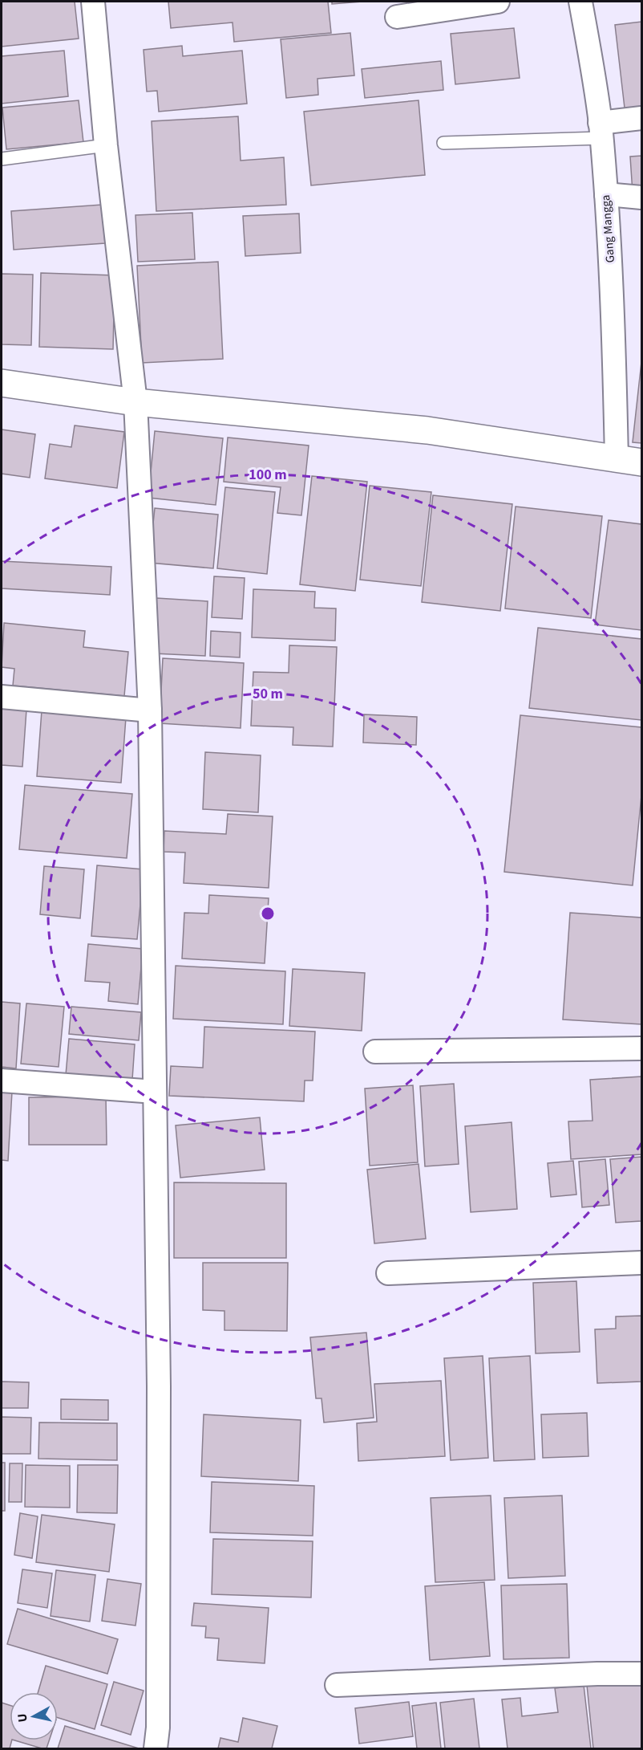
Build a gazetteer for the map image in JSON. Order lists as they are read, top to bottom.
{
  "streets": {
    "street": ["Gang Mangga"]
  },
  "north": "left",
  "rings": ["100 m", "50 m"]
}
